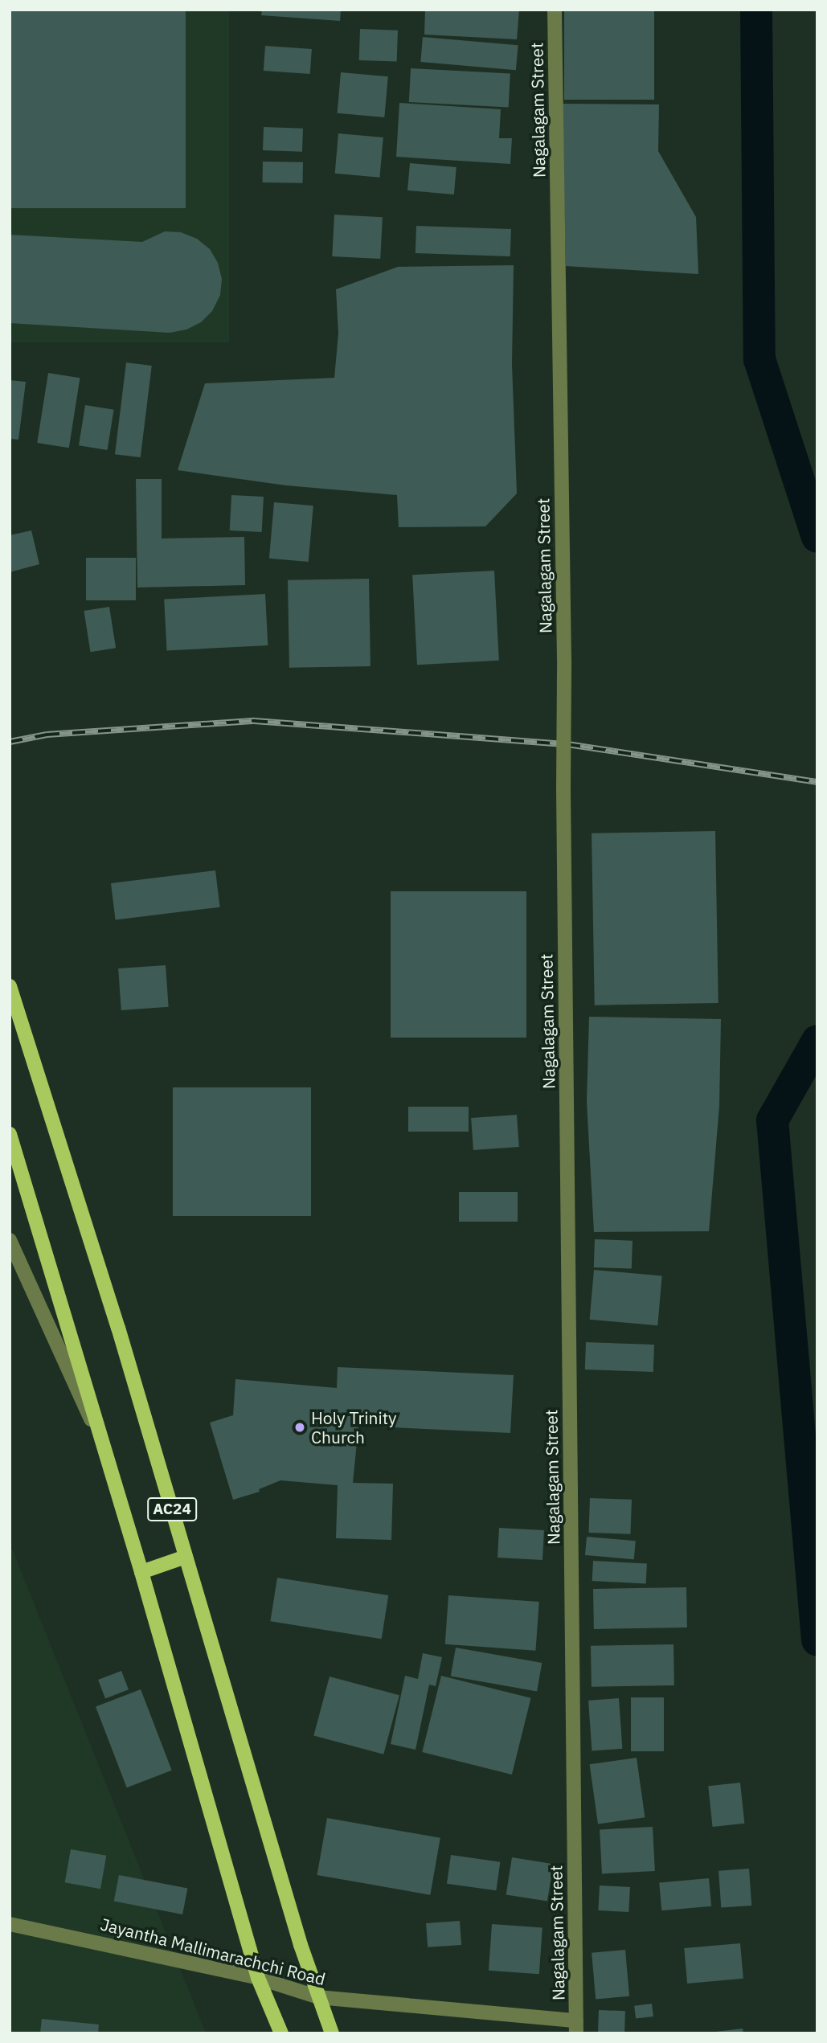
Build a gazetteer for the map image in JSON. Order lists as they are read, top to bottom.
{
  "streets": {
    "main road": ["AC24"],
    "street": ["Nagalagam Street", "Jayantha Mallimarachchi Road"]
  },
  "crossings": [
    ["Nagalagam Street", "Jayantha Mallimarachchi Road"],
    ["AC24", "Jayantha Mallimarachchi Road"]
  ],
  "places": ["Holy Trinity Church"]
}
